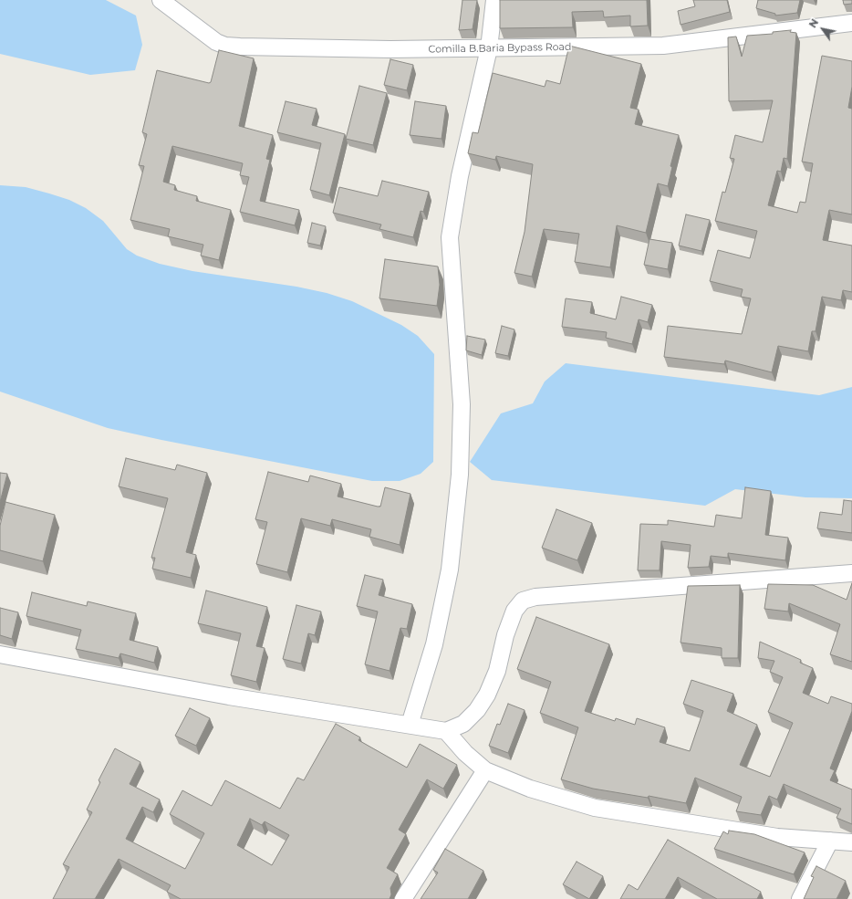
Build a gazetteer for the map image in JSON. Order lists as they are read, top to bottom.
{
  "streets": {
    "street": ["Comilla B.Baria Bypass Road"]
  },
  "north": "top left"
}
